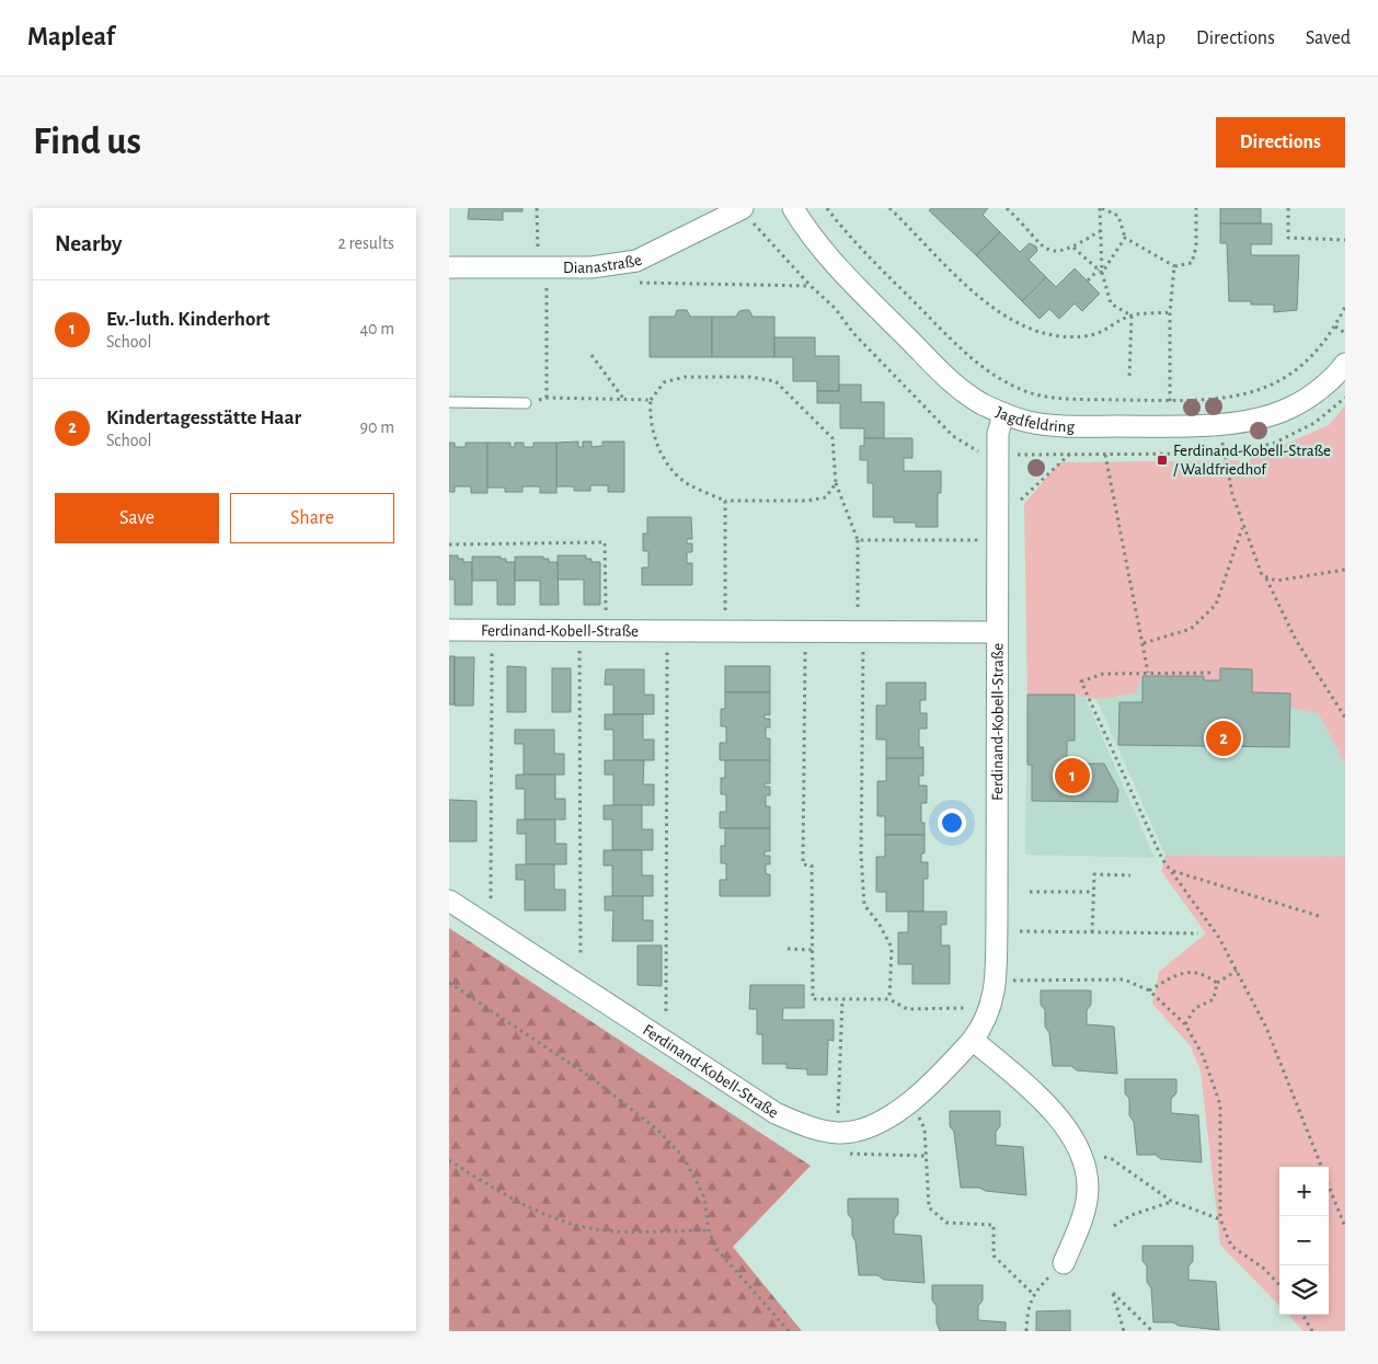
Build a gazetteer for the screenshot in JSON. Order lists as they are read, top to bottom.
{
  "streets": {
    "street": ["Dianastraße", "Jagdfeldring", "Ferdinand-Kobell-Straße"]
  },
  "crossings": [
    ["Jagdfeldring", "Ferdinand-Kobell-Straße"]
  ],
  "places": {
    "transit": ["Ferdinand-Kobell-Straße / Waldfriedhof"]
  },
  "page": {
    "header": "Mapleaf",
    "nav": ["Map", "Directions", "Saved"],
    "buttons": [
      "Directions",
      ["Save", "Share"]
    ],
    "title": "Find us",
    "heading": ["Nearby", "2 results"],
    "list": [
      {
        "mark": "1",
        "name": "Ev.-luth. Kinderhort",
        "note": "School",
        "value": "40 m"
      },
      {
        "mark": "2",
        "name": "Kindertagesstätte Haar",
        "note": "School",
        "value": "90 m"
      }
    ],
    "pins": ["2", "1"],
    "map_buttons": ["+", "−"]
  }
}
